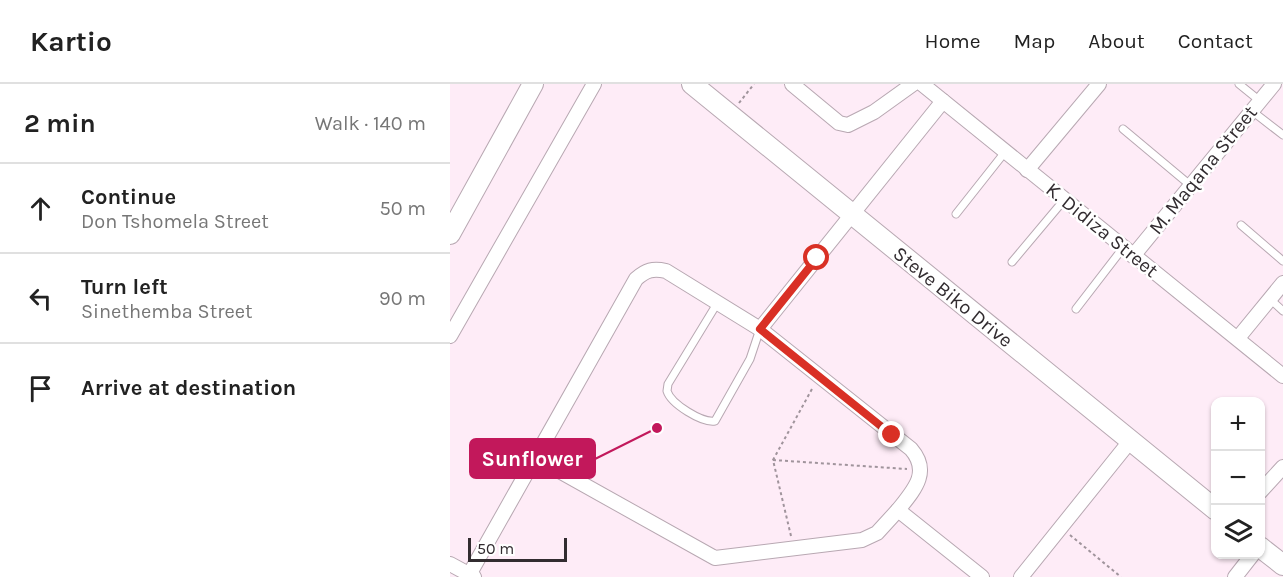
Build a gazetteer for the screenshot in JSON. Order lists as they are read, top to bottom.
{
  "streets": {
    "main road": ["Steve Biko Drive"],
    "street": ["M. Maqana Street", "K. Didiza Street"]
  },
  "crossings": [
    ["M. Maqana Street", "K. Didiza Street"]
  ],
  "places": ["Sunflower"],
  "scale_bar": "50 m",
  "page": {
    "header": "Kartio",
    "nav": [
      "Home",
      "Map",
      "About",
      "Contact"
    ],
    "heading": ["2 min", "Walk · 140 m"],
    "list": [
      ["Continue", "Don Tshomela Street", "50 m"],
      ["Turn left", "Sinethemba Street", "90 m"],
      "Arrive at destination"
    ],
    "map_buttons": ["+", "−"],
    "scale": "50 m"
  }
}
